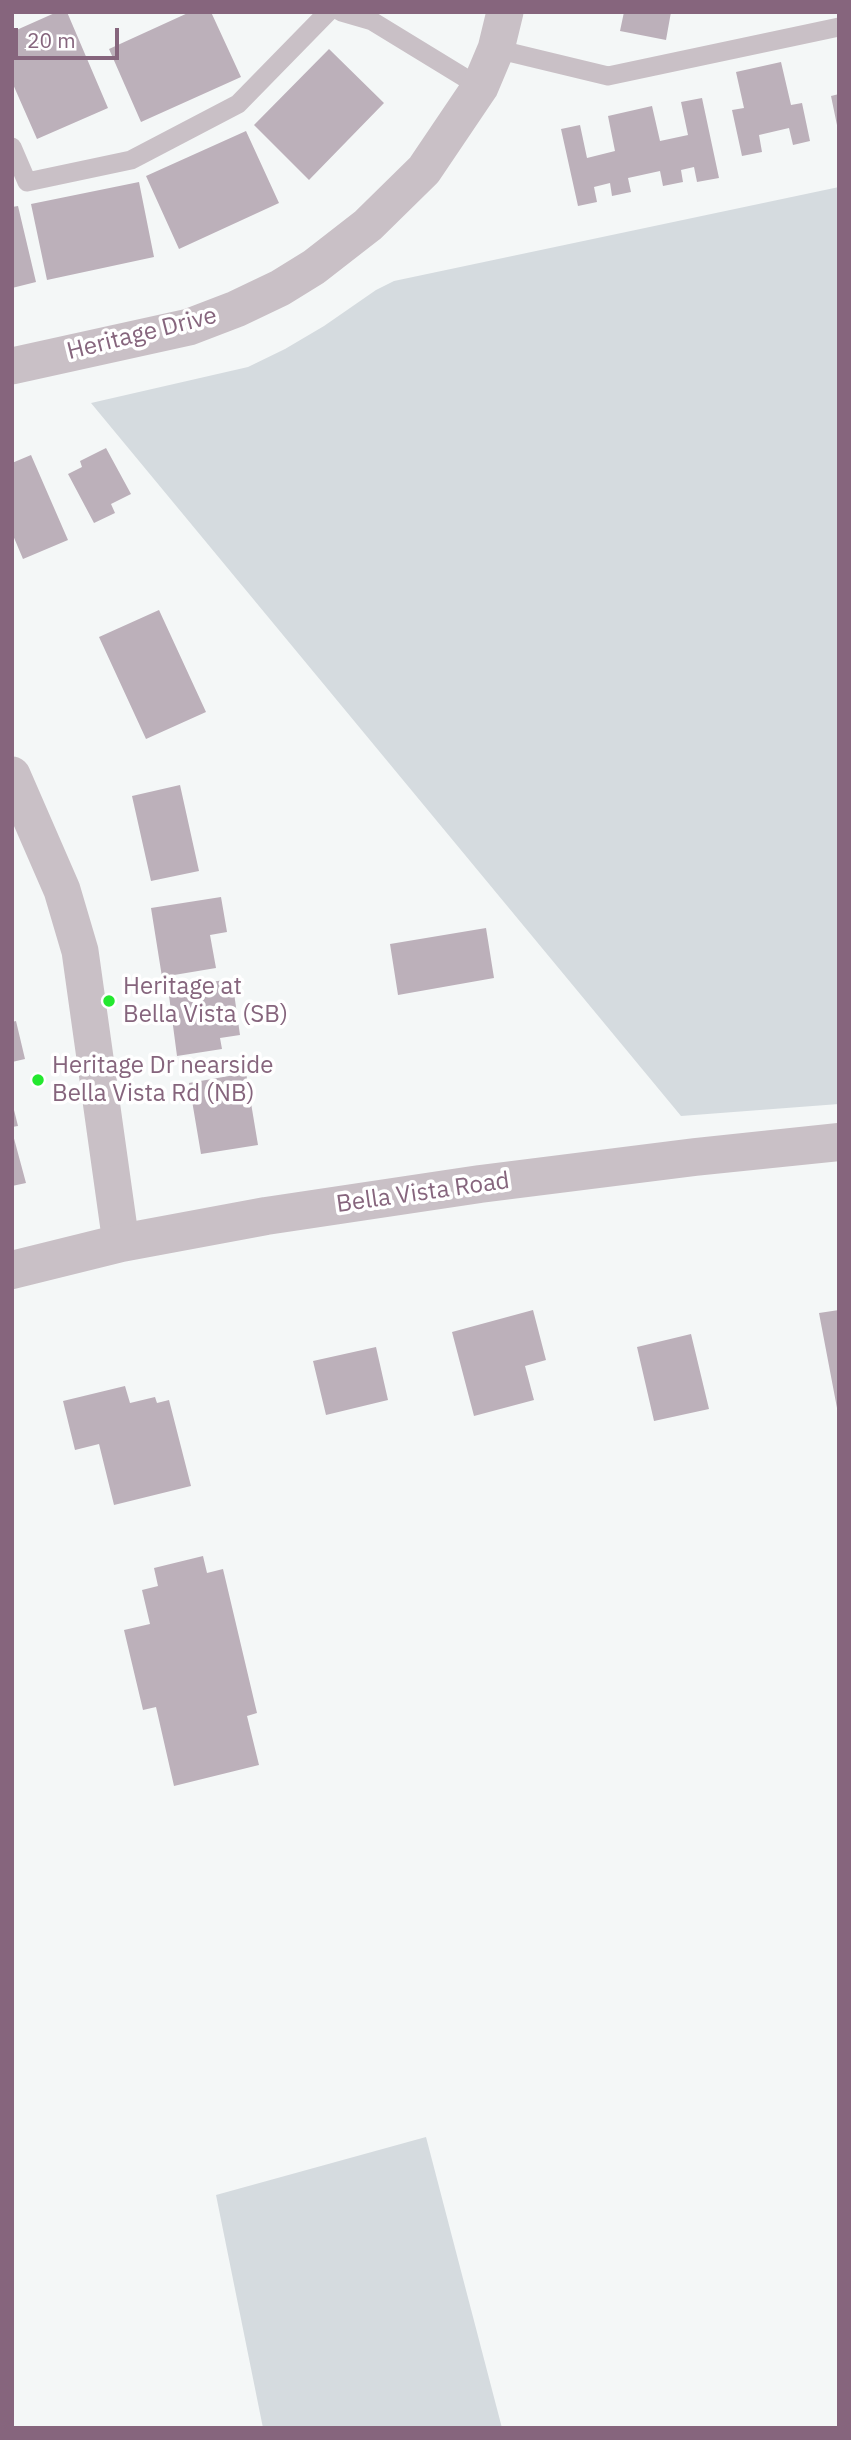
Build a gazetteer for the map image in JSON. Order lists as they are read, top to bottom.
{
  "streets": {
    "street": ["Heritage Drive", "Bella Vista Road"]
  },
  "places": ["Heritage at Bella Vista (SB)", "Heritage Dr nearside Bella Vista Rd (NB)"],
  "scale_bar": "20 m"
}
